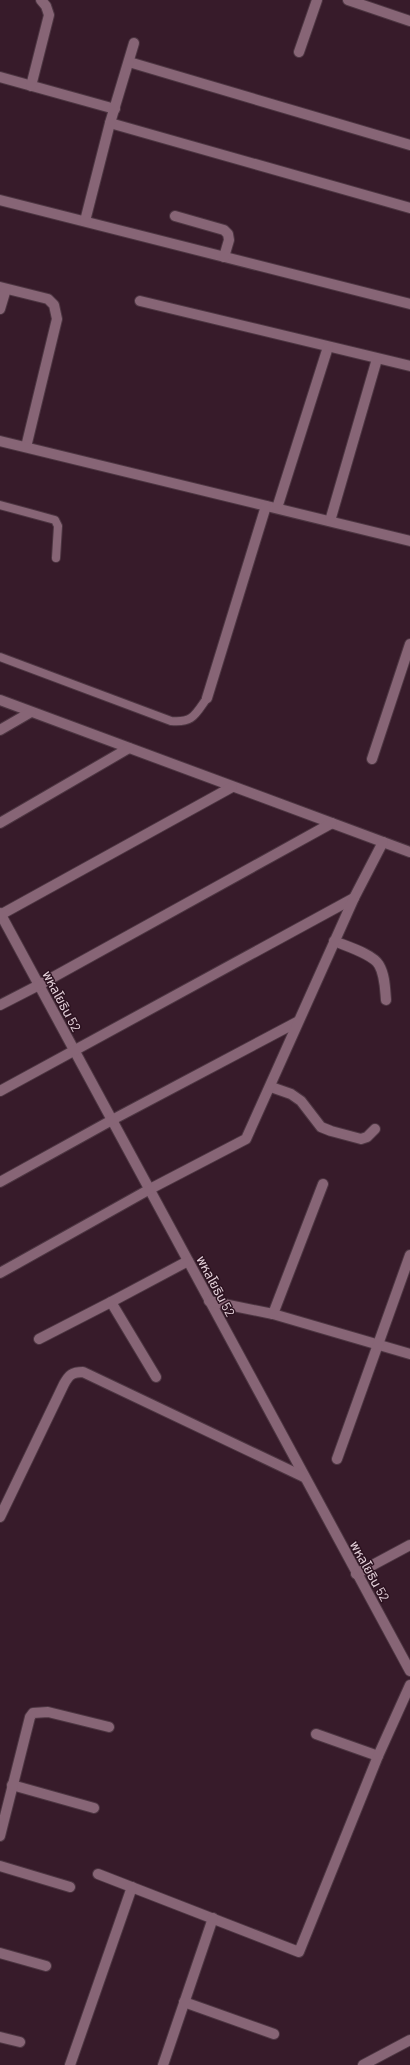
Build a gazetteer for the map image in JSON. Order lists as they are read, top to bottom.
{
  "streets": {
    "street": ["พหลโยธิน 52"]
  }
}
